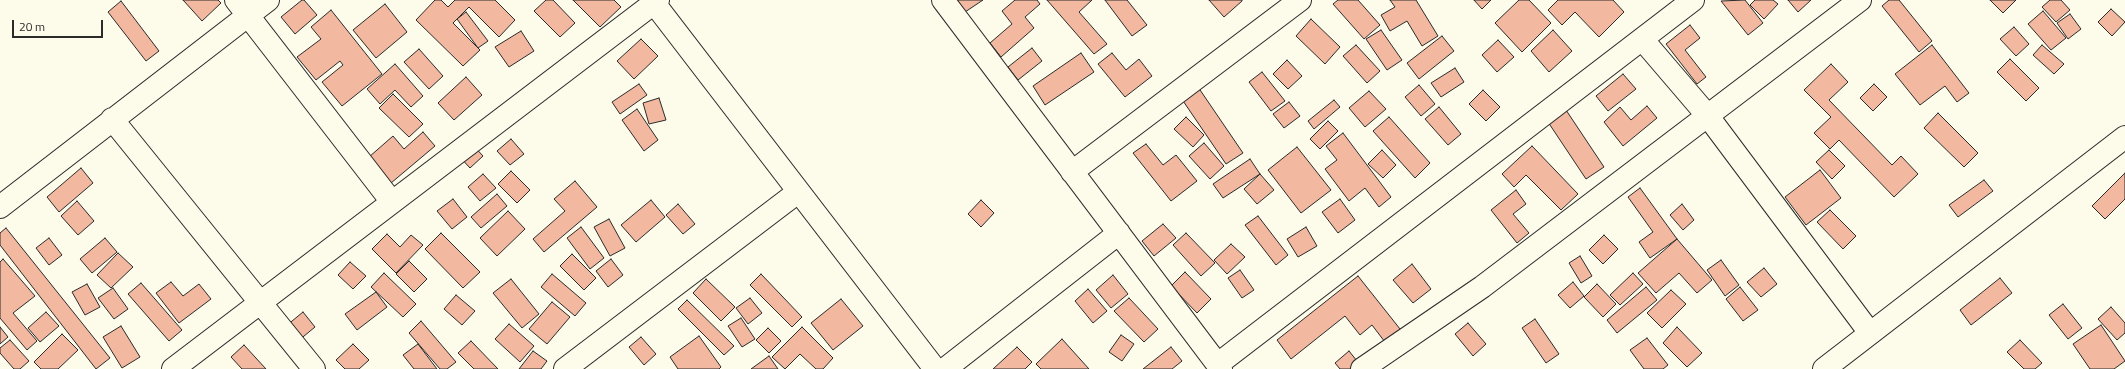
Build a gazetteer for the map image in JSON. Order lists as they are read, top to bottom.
{
  "scale_bar": "20 m"
}
